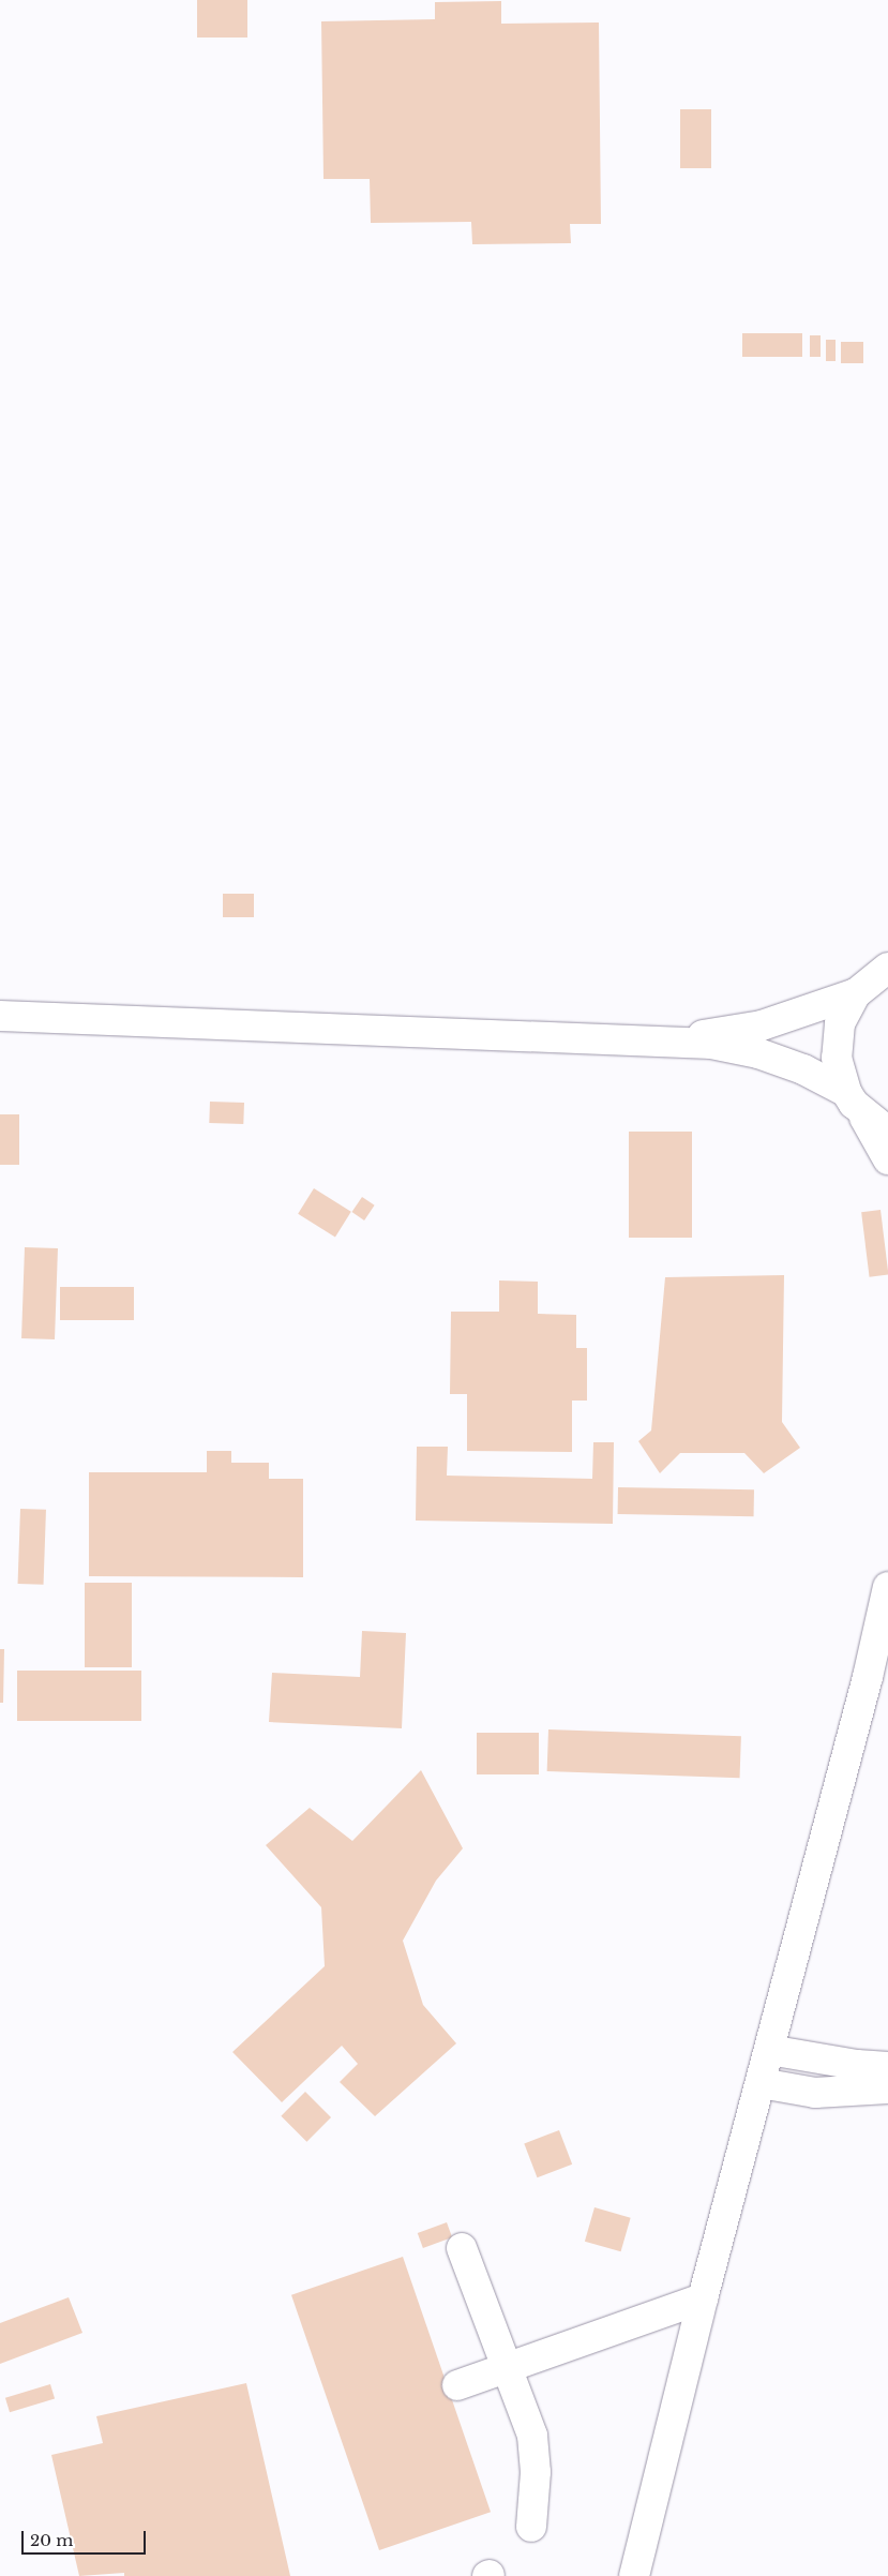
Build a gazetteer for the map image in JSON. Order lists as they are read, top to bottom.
{
  "scale_bar": "20 m"
}
